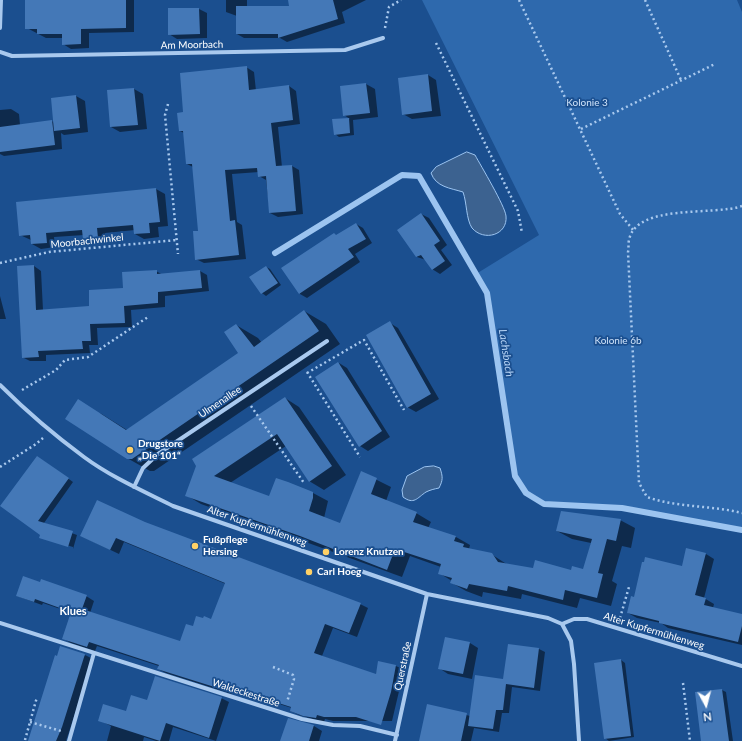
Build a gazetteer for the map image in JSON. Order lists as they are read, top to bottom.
{
  "streets": {
    "street": [
      "Am Moorbach",
      "Ulmenallee",
      "Alter Kupfermühlenweg",
      "Querstraße",
      "Waldeckestraße"
    ],
    "path": ["Moorbachwinkel"]
  },
  "crossings": [
    ["Ulmenallee", "Alter Kupfermühlenweg"],
    ["Alter Kupfermühlenweg", "Querstraße"],
    ["Querstraße", "Waldeckestraße"]
  ],
  "districts": ["Klues"],
  "water": ["Lachsbach"],
  "parks": ["Kolonie 3", "Kolonie 6b"],
  "places": [
    "Drugstore „Die 101“",
    "Fußpflege Hersing",
    "Lorenz Knutzen",
    "Carl Hoeg"
  ],
  "north": "bottom"
}
